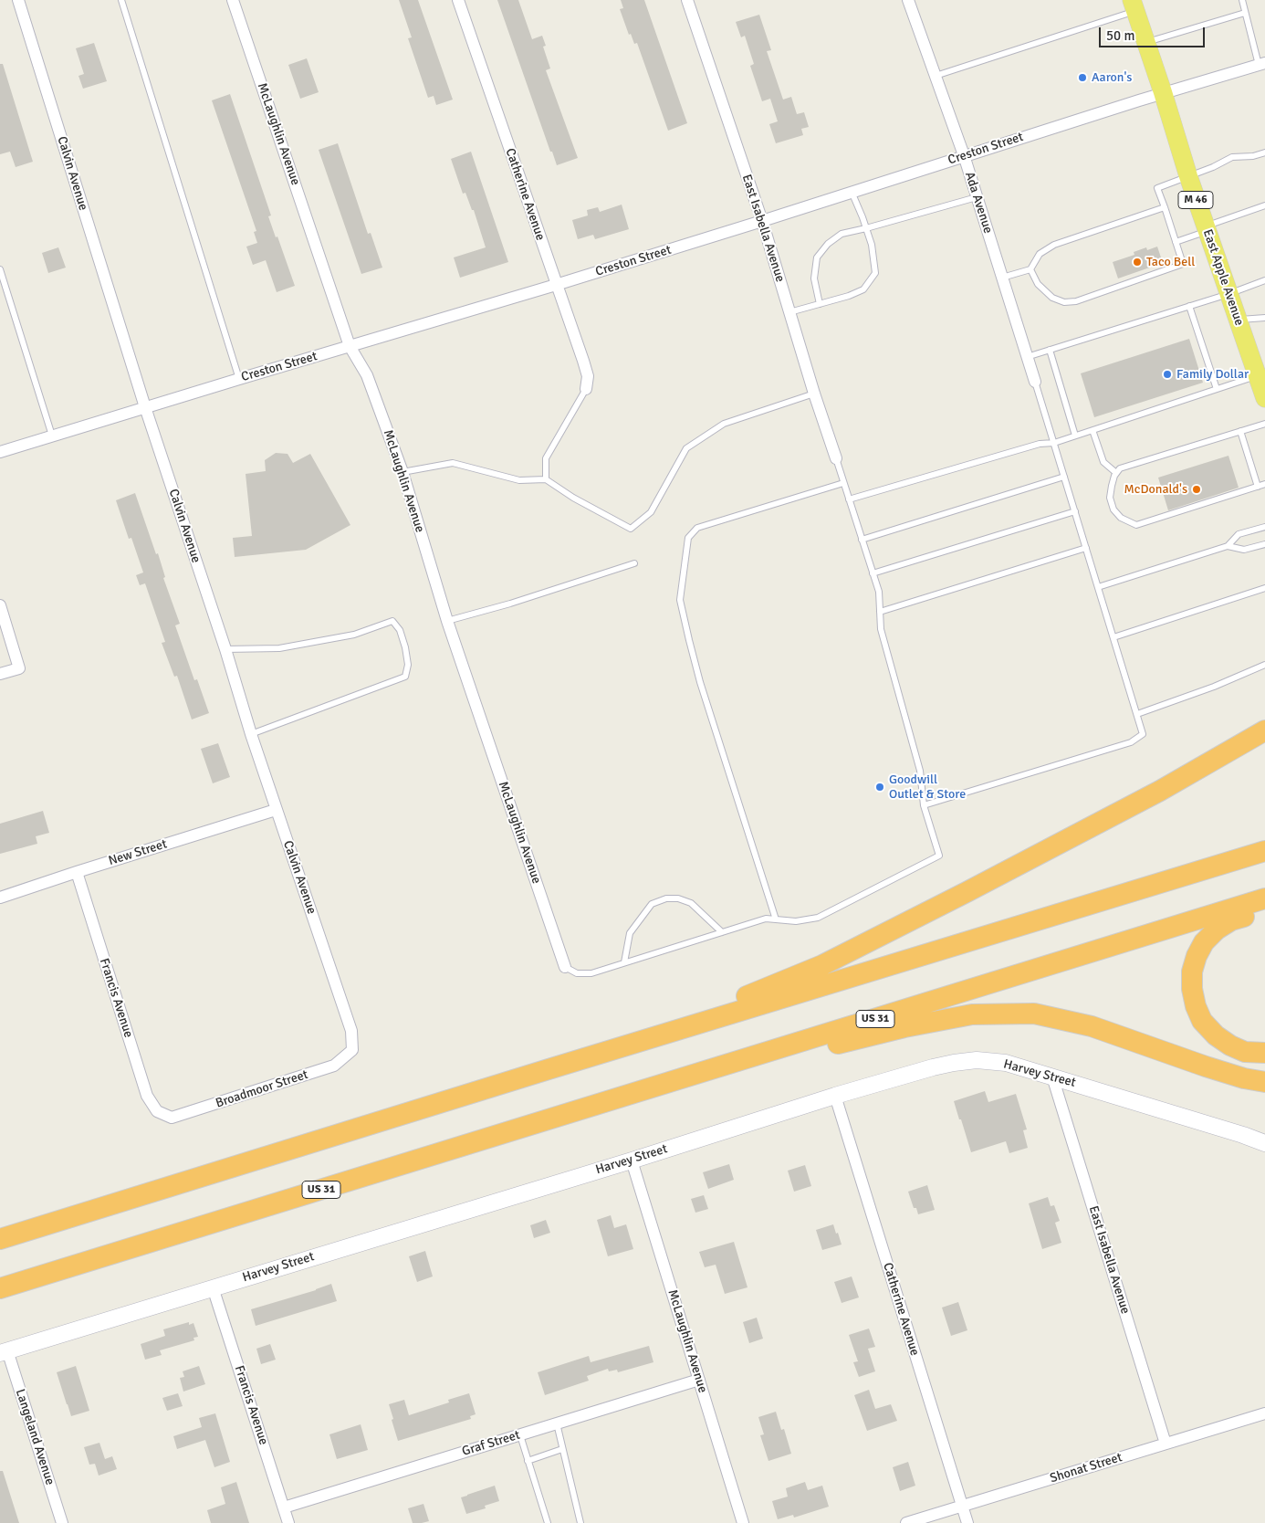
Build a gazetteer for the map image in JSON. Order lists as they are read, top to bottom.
{
  "streets": {
    "highway": ["US 31"],
    "main road": ["M 46", "East Apple Avenue"],
    "street": [
      "McLaughlin Avenue",
      "Creston Street",
      "Calvin Avenue",
      "Catherine Avenue",
      "Ada Avenue",
      "East Isabella Avenue",
      "New Street",
      "Francis Avenue",
      "Harvey Street",
      "Broadmoor Street",
      "Langeland Avenue",
      "Graf Street",
      "Shonat Street"
    ]
  },
  "crossings": [
    ["McLaughlin Avenue", "Creston Street"],
    ["McLaughlin Avenue", "Harvey Street"],
    ["McLaughlin Avenue", "Graf Street"],
    ["Creston Street", "Calvin Avenue"],
    ["Creston Street", "Catherine Avenue"],
    ["Creston Street", "Ada Avenue"],
    ["Creston Street", "East Isabella Avenue"],
    ["Creston Street", "East Apple Avenue"],
    ["Calvin Avenue", "New Street"],
    ["Calvin Avenue", "Broadmoor Street"],
    ["Catherine Avenue", "Harvey Street"],
    ["Catherine Avenue", "Shonat Street"],
    ["East Isabella Avenue", "Harvey Street"],
    ["East Isabella Avenue", "Shonat Street"],
    ["New Street", "Francis Avenue"],
    ["Francis Avenue", "Harvey Street"],
    ["Francis Avenue", "Broadmoor Street"],
    ["Francis Avenue", "Graf Street"],
    ["Harvey Street", "Langeland Avenue"]
  ],
  "places": [
    "Aaron's",
    "Taco Bell",
    "Family Dollar",
    "McDonald's",
    "Goodwill Outlet & Store"
  ],
  "scale_bar": "50 m"
}
